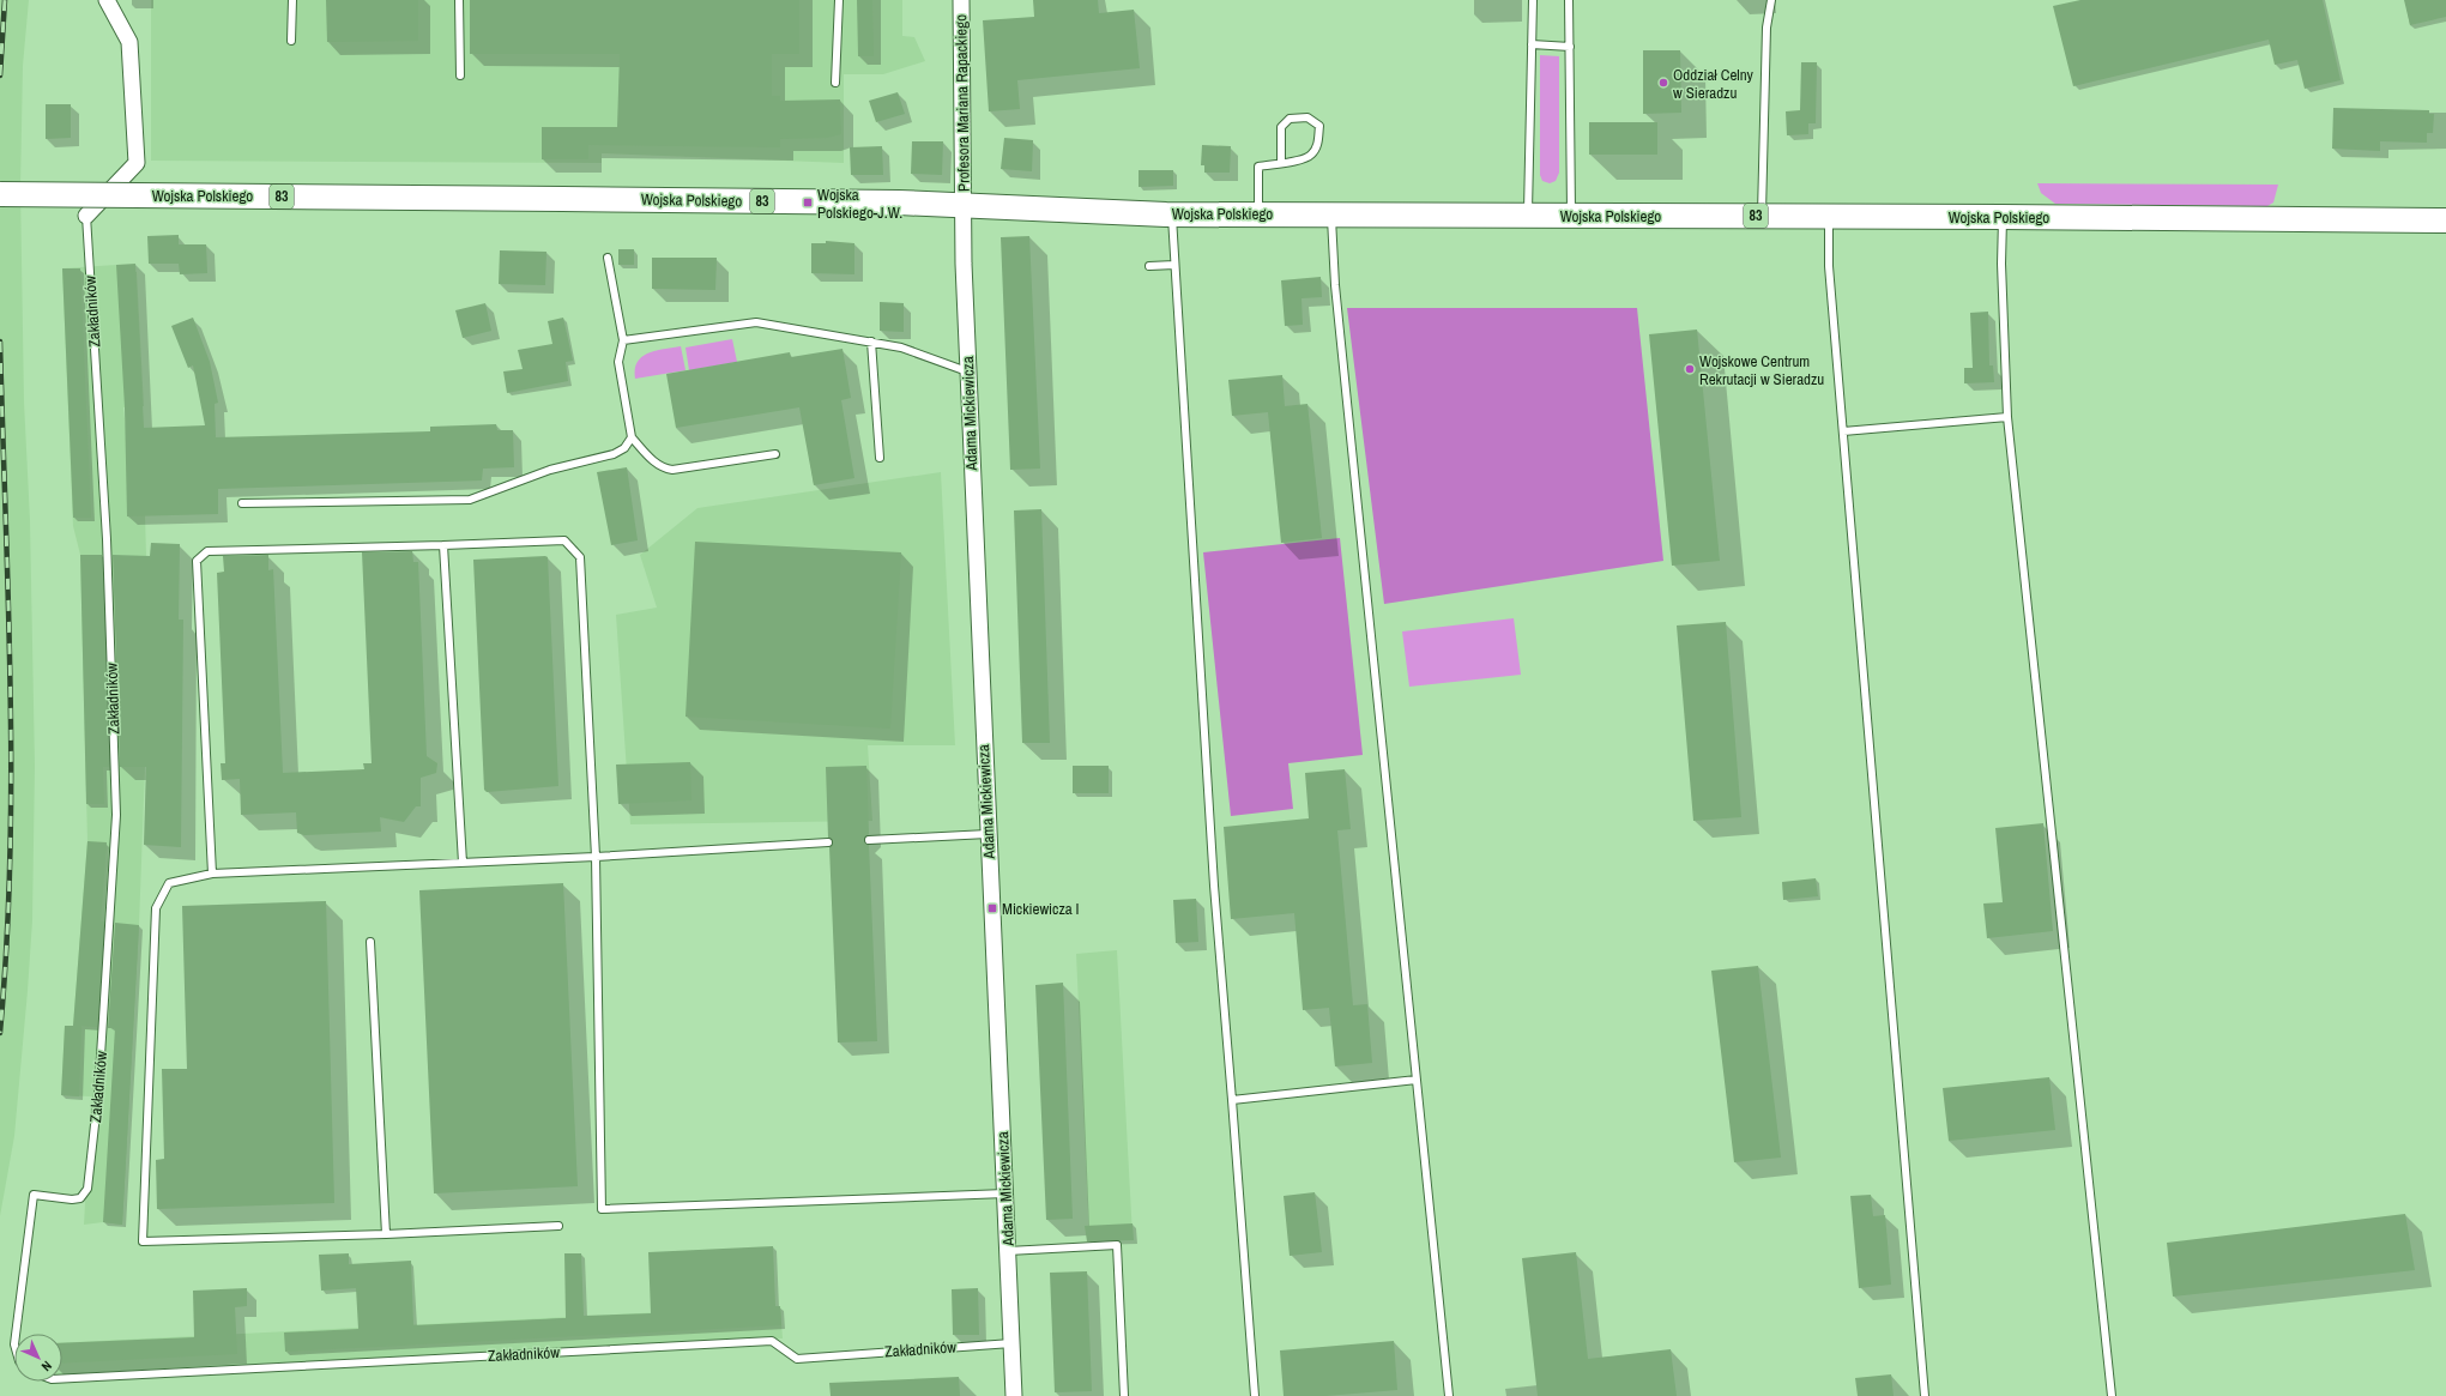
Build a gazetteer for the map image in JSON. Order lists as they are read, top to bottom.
{
  "streets": {
    "main road": ["Wojska Polskiego", "83"],
    "street": ["Profesora Mariana Rapackiego", "Zakładników", "Adama Mickiewicza"]
  },
  "crossings": [
    ["Profesora Mariana Rapackiego", "Wojska Polskiego"],
    ["Profesora Mariana Rapackiego", "Adama Mickiewicza"],
    ["Wojska Polskiego", "Adama Mickiewicza"],
    ["Zakładników", "Adama Mickiewicza"]
  ],
  "places": {
    "other": ["Oddział Celny w Sieradzu", "Wojskowe Centrum Rekrutacji w Sieradzu"],
    "transit": ["Wojska Polskiego-J.W.", "Mickiewicza I"]
  },
  "north": "bottom right"
}
